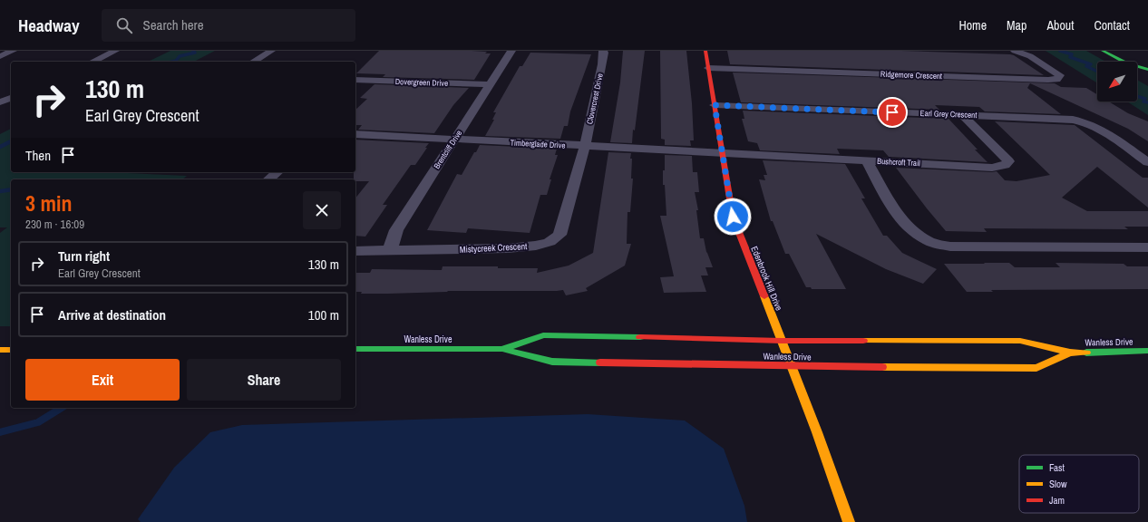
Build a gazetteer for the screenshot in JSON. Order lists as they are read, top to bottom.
{
  "streets": {
    "main road": ["Edenbrook Hill Drive", "Wanless Drive"],
    "street": [
      "Ridgemore Crescent",
      "Dovergreen Drive",
      "Clovercrest Drive",
      "Earl Grey Crescent",
      "Timberglade Drive",
      "Brentcliff Drive",
      "Bushcroft Trail",
      "Mistycreek Crescent"
    ]
  },
  "crossings": [
    ["Ridgemore Crescent", "Edenbrook Hill Drive"],
    ["Dovergreen Drive", "Brentcliff Drive"],
    ["Clovercrest Drive", "Timberglade Drive"],
    ["Clovercrest Drive", "Mistycreek Crescent"],
    ["Earl Grey Crescent", "Bushcroft Trail"],
    ["Earl Grey Crescent", "Edenbrook Hill Drive"],
    ["Timberglade Drive", "Brentcliff Drive"],
    ["Timberglade Drive", "Bushcroft Trail"],
    ["Timberglade Drive", "Mistycreek Crescent"],
    ["Timberglade Drive", "Edenbrook Hill Drive"],
    ["Brentcliff Drive", "Mistycreek Crescent"],
    ["Bushcroft Trail", "Edenbrook Hill Drive"],
    ["Edenbrook Hill Drive", "Wanless Drive"]
  ],
  "legend": ["Fast", "Slow", "Jam"],
  "north": "bottom left",
  "page": {
    "header": "Headway",
    "search": "Search here",
    "nav": [
      "Home",
      "Map",
      "About",
      "Contact"
    ],
    "turn": ["130 m", "Earl Grey Crescent"],
    "then": "Then",
    "heading": ["3 min", "230 m · 16:09"],
    "list": [
      {
        "name": "Turn right",
        "note": "Earl Grey Crescent",
        "value": "130 m"
      },
      {
        "name": "Arrive at destination",
        "value": "100 m"
      }
    ],
    "buttons": ["Exit", "Share"]
  }
}
